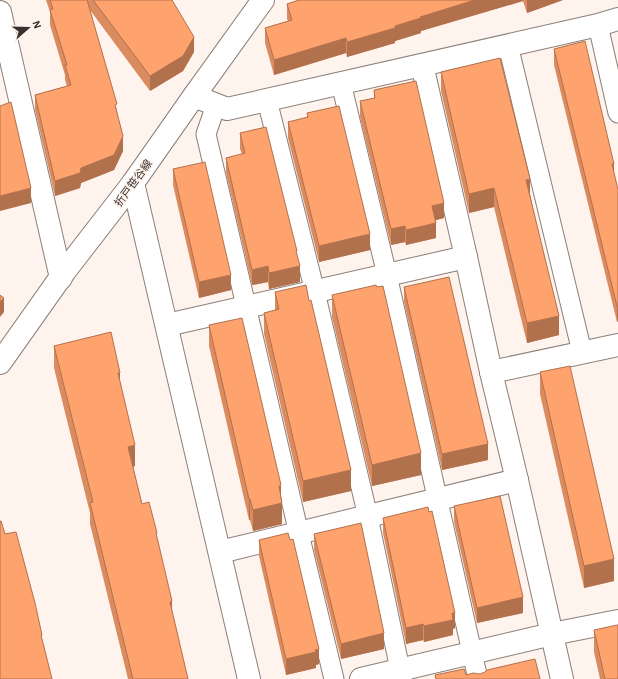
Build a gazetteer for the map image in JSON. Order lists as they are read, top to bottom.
{
  "streets": {
    "street": ["折戸笹谷線"]
  },
  "north": "right"
}
